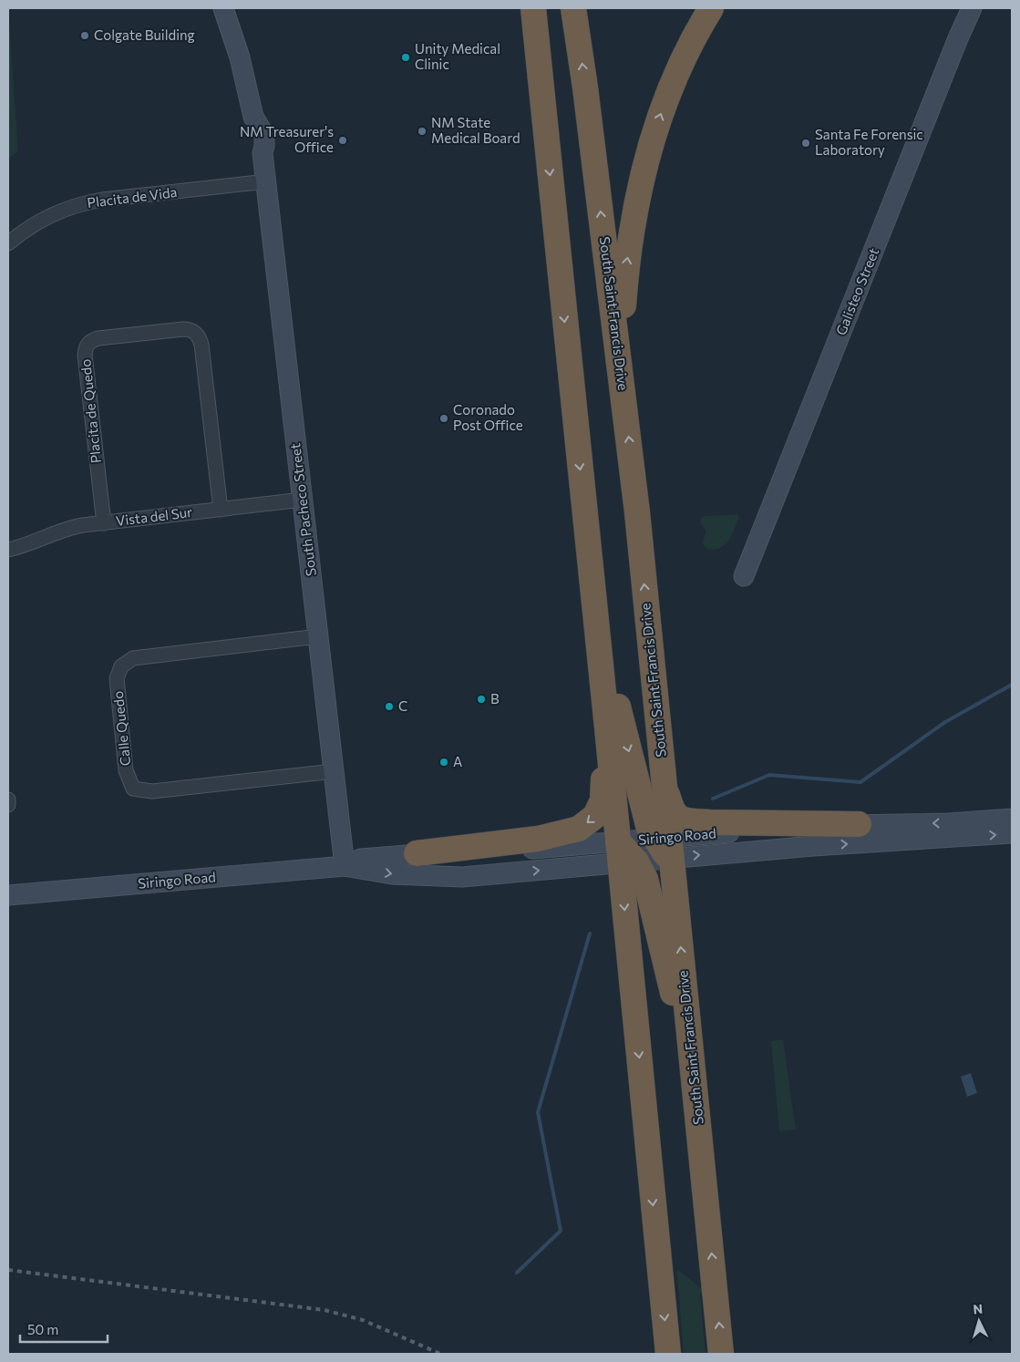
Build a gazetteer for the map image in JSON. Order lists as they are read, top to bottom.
{
  "streets": {
    "highway": ["South Saint Francis Drive"],
    "street": [
      "Placita de Vida",
      "Galisteo Street",
      "Placita de Quedo",
      "South Pacheco Street",
      "Vista del Sur",
      "Calle Quedo",
      "Siringo Road"
    ]
  },
  "crossings": [
    ["Placita de Vida", "South Pacheco Street"],
    ["South Saint Francis Drive", "Siringo Road"],
    ["Placita de Quedo", "Vista del Sur"],
    ["South Pacheco Street", "Vista del Sur"],
    ["South Pacheco Street", "Calle Quedo"],
    ["South Pacheco Street", "Siringo Road"]
  ],
  "places": [
    "Colgate Building",
    "Unity Medical Clinic",
    "NM State Medical Board",
    "NM Treasurer's Office",
    "Santa Fe Forensic Laboratory",
    "Coronado Post Office",
    "B",
    "C",
    "A"
  ],
  "scale_bar": "50 m",
  "north": "top"
}
